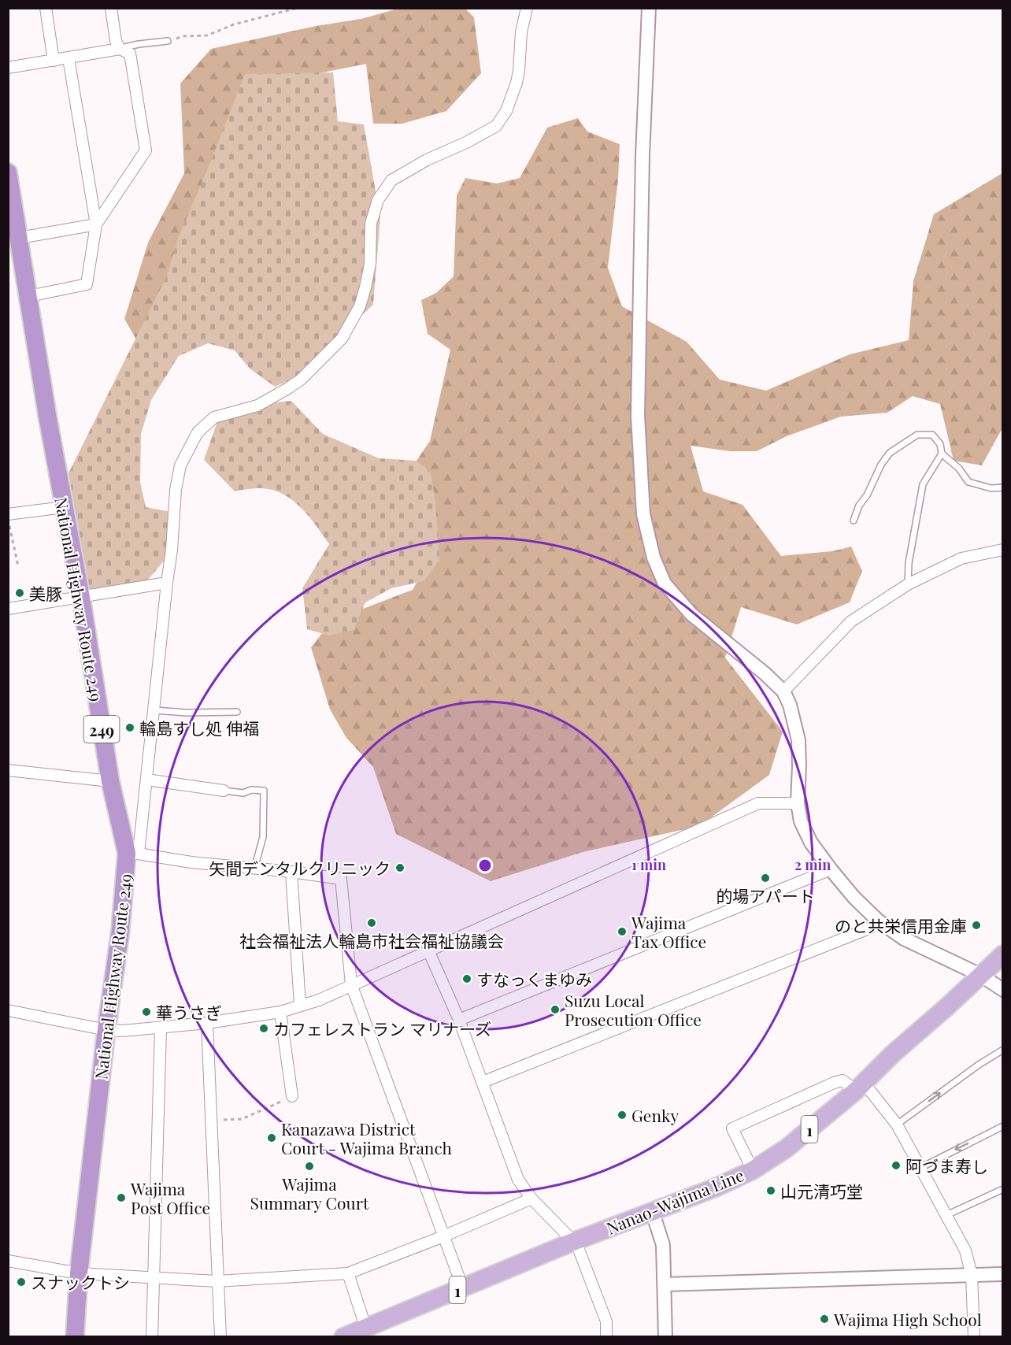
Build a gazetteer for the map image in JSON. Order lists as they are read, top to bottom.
{
  "streets": {
    "highway": ["National Highway Route 249", "249"],
    "main road": ["1", "Nanao-Wajima Line"]
  },
  "places": [
    "美豚",
    "輪島すし処 伸福",
    "矢間デンタルクリニック",
    "的場アパート",
    "社会福祉法人輪島市社会福祉協議会",
    "のと共栄信用金庫",
    "Wajima Tax Office",
    "すなっくまゆみ",
    "Suzu Local Prosecution Office",
    "華うさぎ",
    "カフェレストラン マリナーズ",
    "Genky",
    "Kanazawa District Court - Wajima Branch",
    "阿づま寿し",
    "Wajima Summary Court",
    "山元清巧堂",
    "Wajima Post Office",
    "スナックトシ",
    "Wajima High School"
  ],
  "rings": ["1 min", "2 min"]
}
